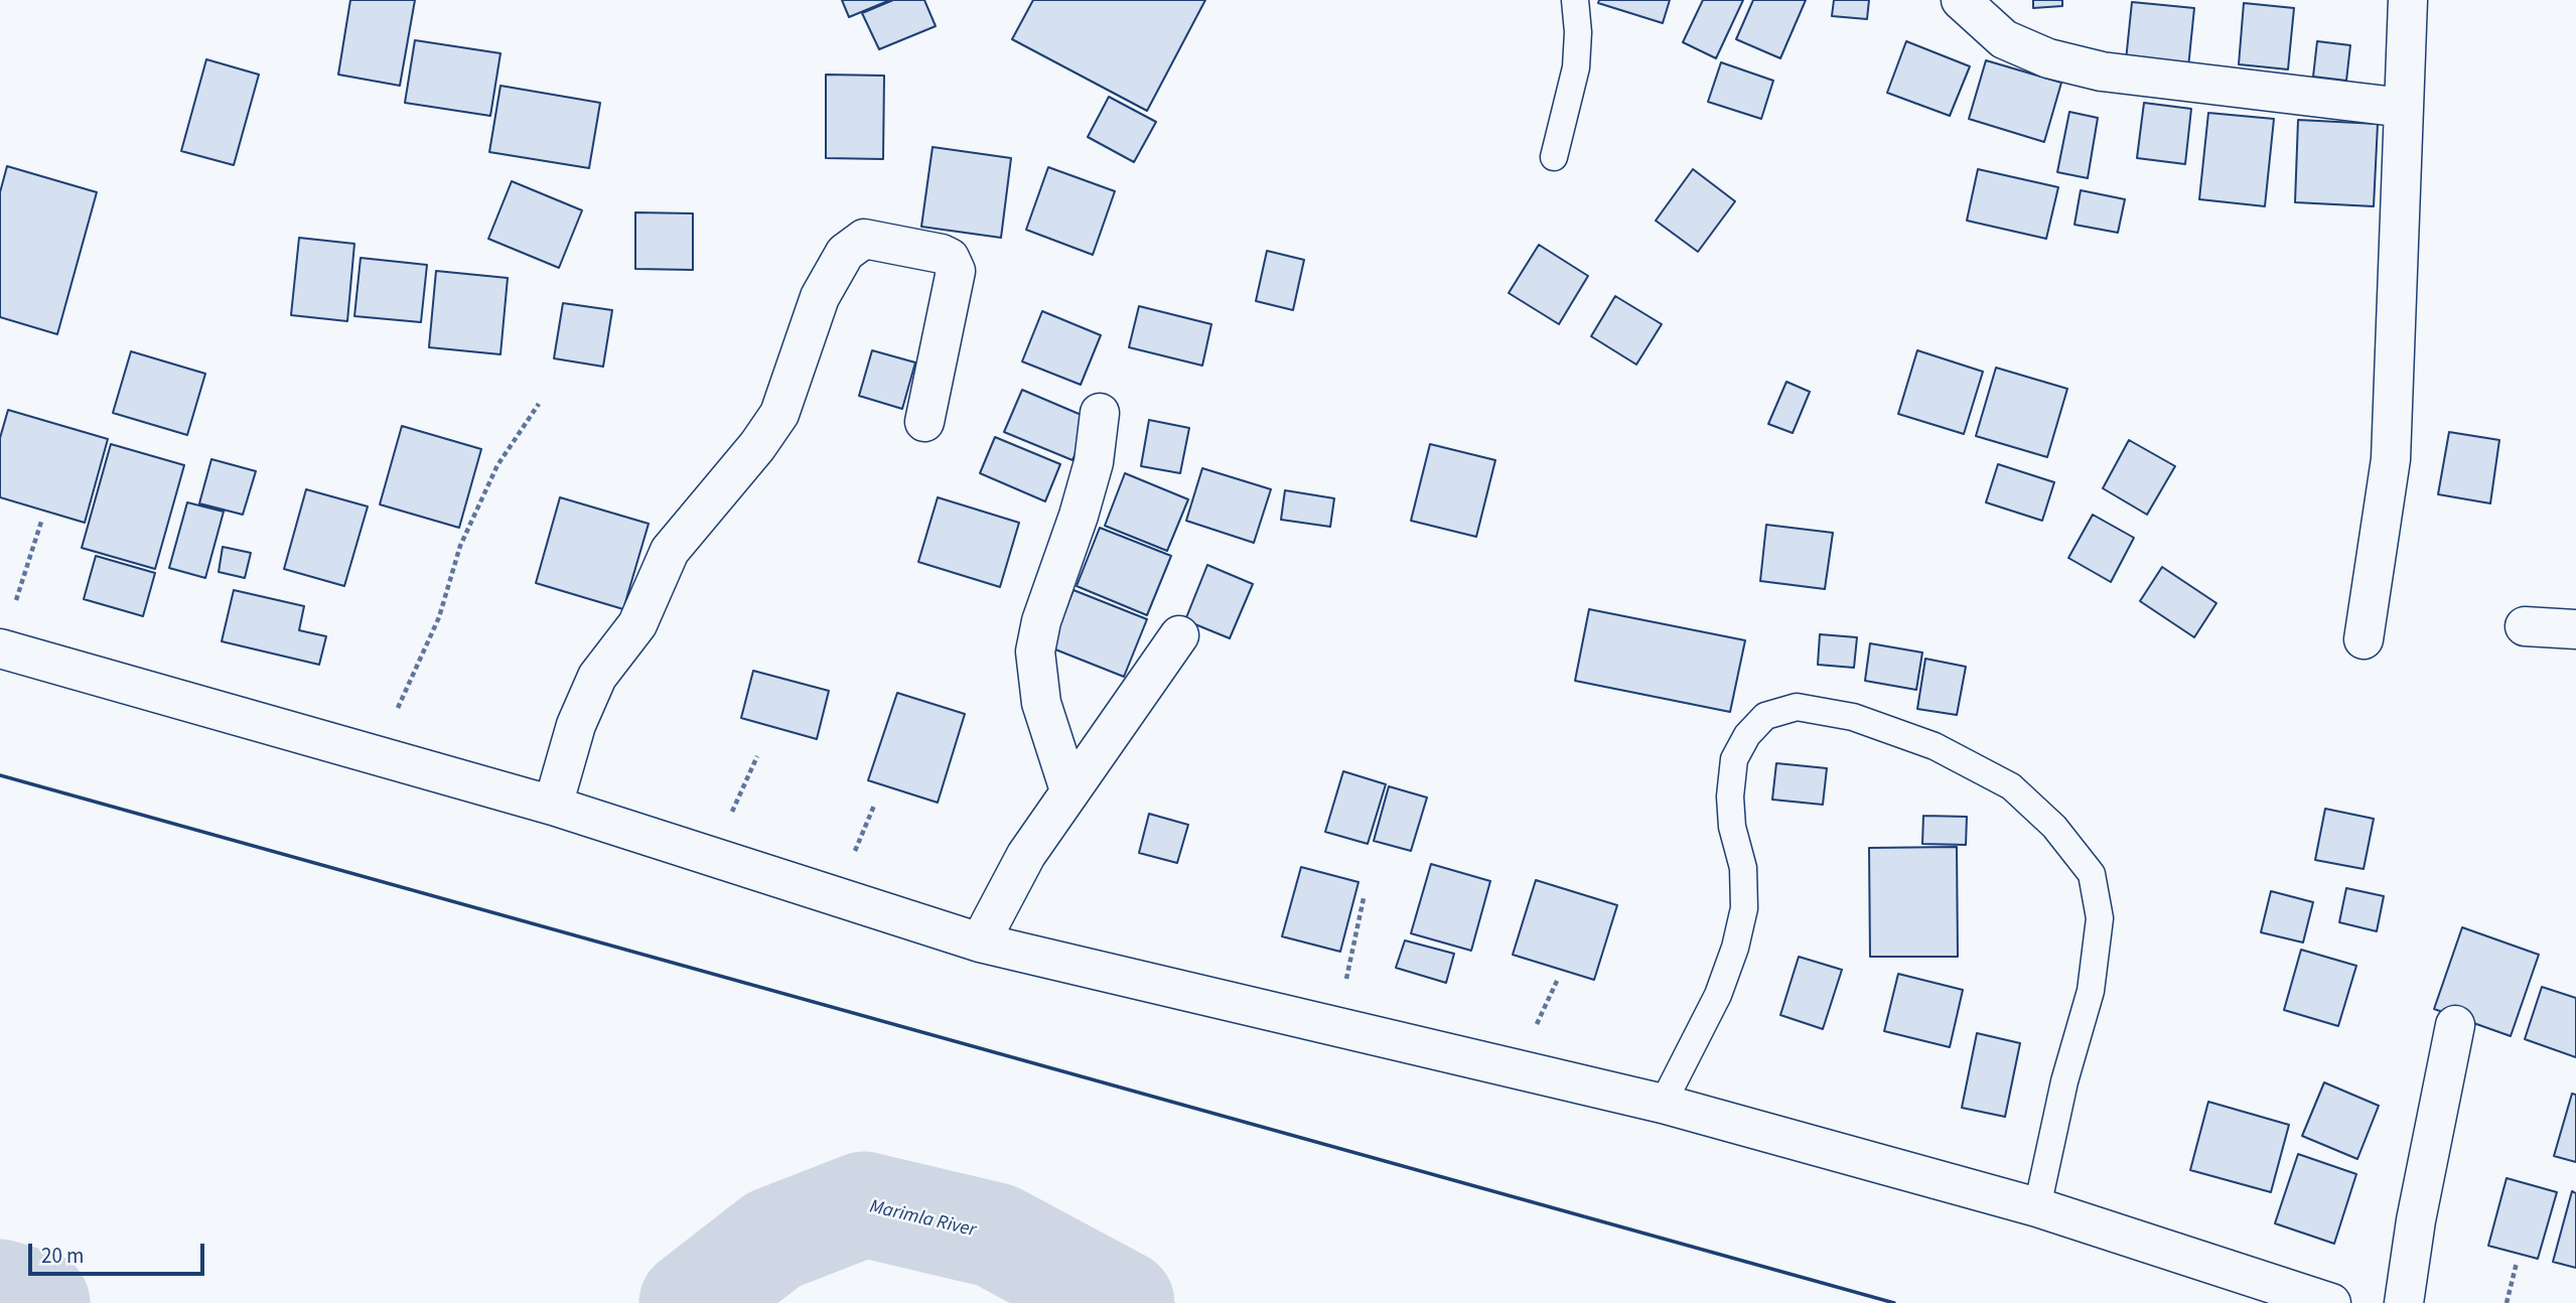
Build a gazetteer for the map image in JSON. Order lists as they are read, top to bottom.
{
  "water": ["Marimla River"],
  "scale_bar": "20 m"
}
